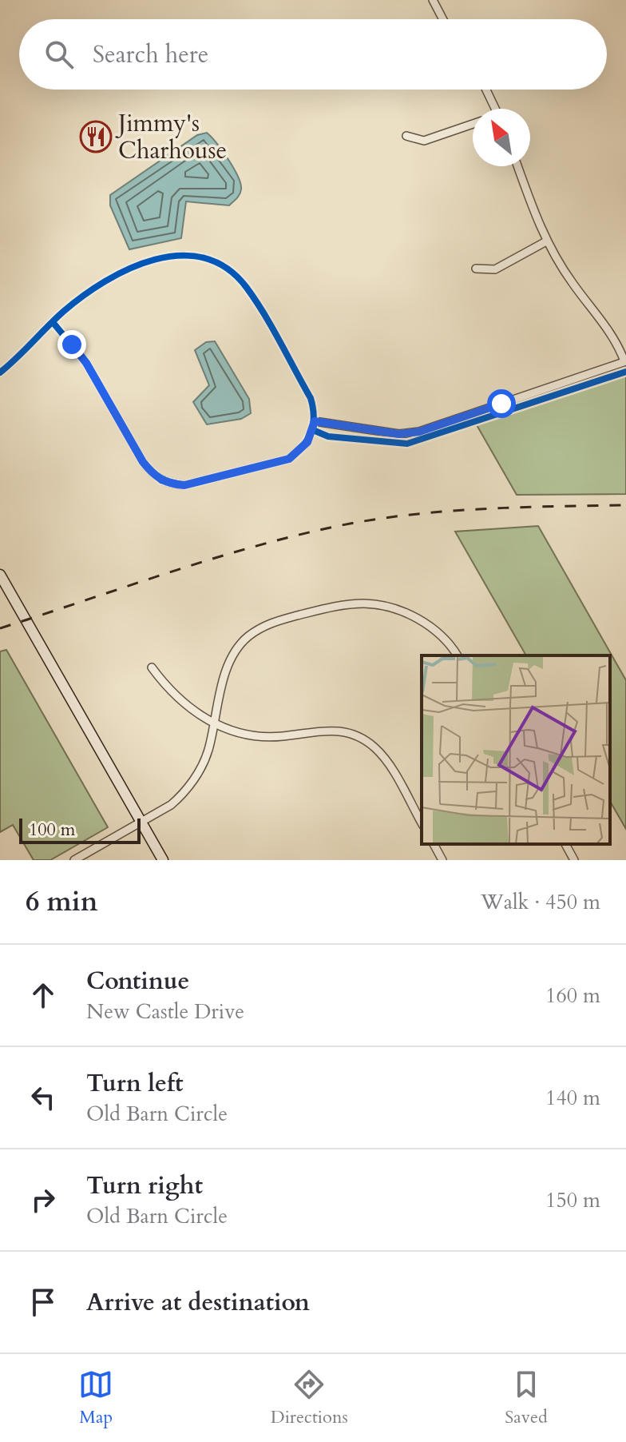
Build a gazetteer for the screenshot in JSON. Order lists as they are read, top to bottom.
{
  "places": {
    "restaurant": ["Jimmy's Charhouse"]
  },
  "scale_bar": "100 m",
  "north": "top left",
  "page": {
    "search": "Search here",
    "scale": "100 m",
    "heading": ["6 min", "Walk · 450 m"],
    "list": [
      ["Continue", "New Castle Drive", "160 m"],
      ["Turn left", "Old Barn Circle", "140 m"],
      ["Turn right", "Old Barn Circle", "150 m"],
      "Arrive at destination"
    ],
    "nav": ["Map", "Directions", "Saved"]
  }
}
